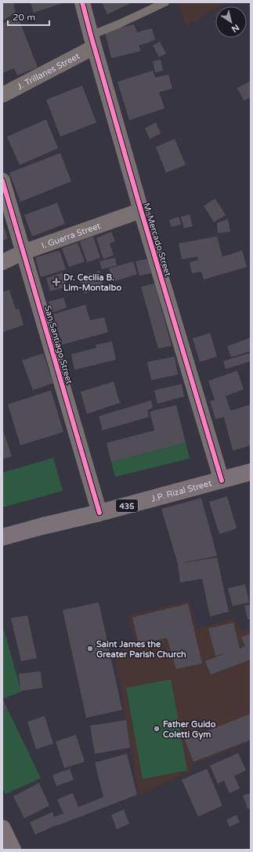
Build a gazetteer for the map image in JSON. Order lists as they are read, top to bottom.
{
  "streets": {
    "main road": ["J.P. Rizal Street", "435"],
    "street": [
      "J. Trillanes Street",
      "I. Guerra Street",
      "M. Mercado Street",
      "San Santiago Street"
    ]
  },
  "crossings": [
    ["J. Trillanes Street", "M. Mercado Street"],
    ["I. Guerra Street", "M. Mercado Street"],
    ["I. Guerra Street", "San Santiago Street"],
    ["M. Mercado Street", "J.P. Rizal Street"],
    ["San Santiago Street", "J.P. Rizal Street"]
  ],
  "places": {
    "health": ["Dr. Cecilia B. Lim-Montalbo"],
    "other": ["Saint James the Greater Parish Church", "Father Guido Coletti Gym"]
  },
  "scale_bar": "20 m",
  "north": "bottom right"
}
